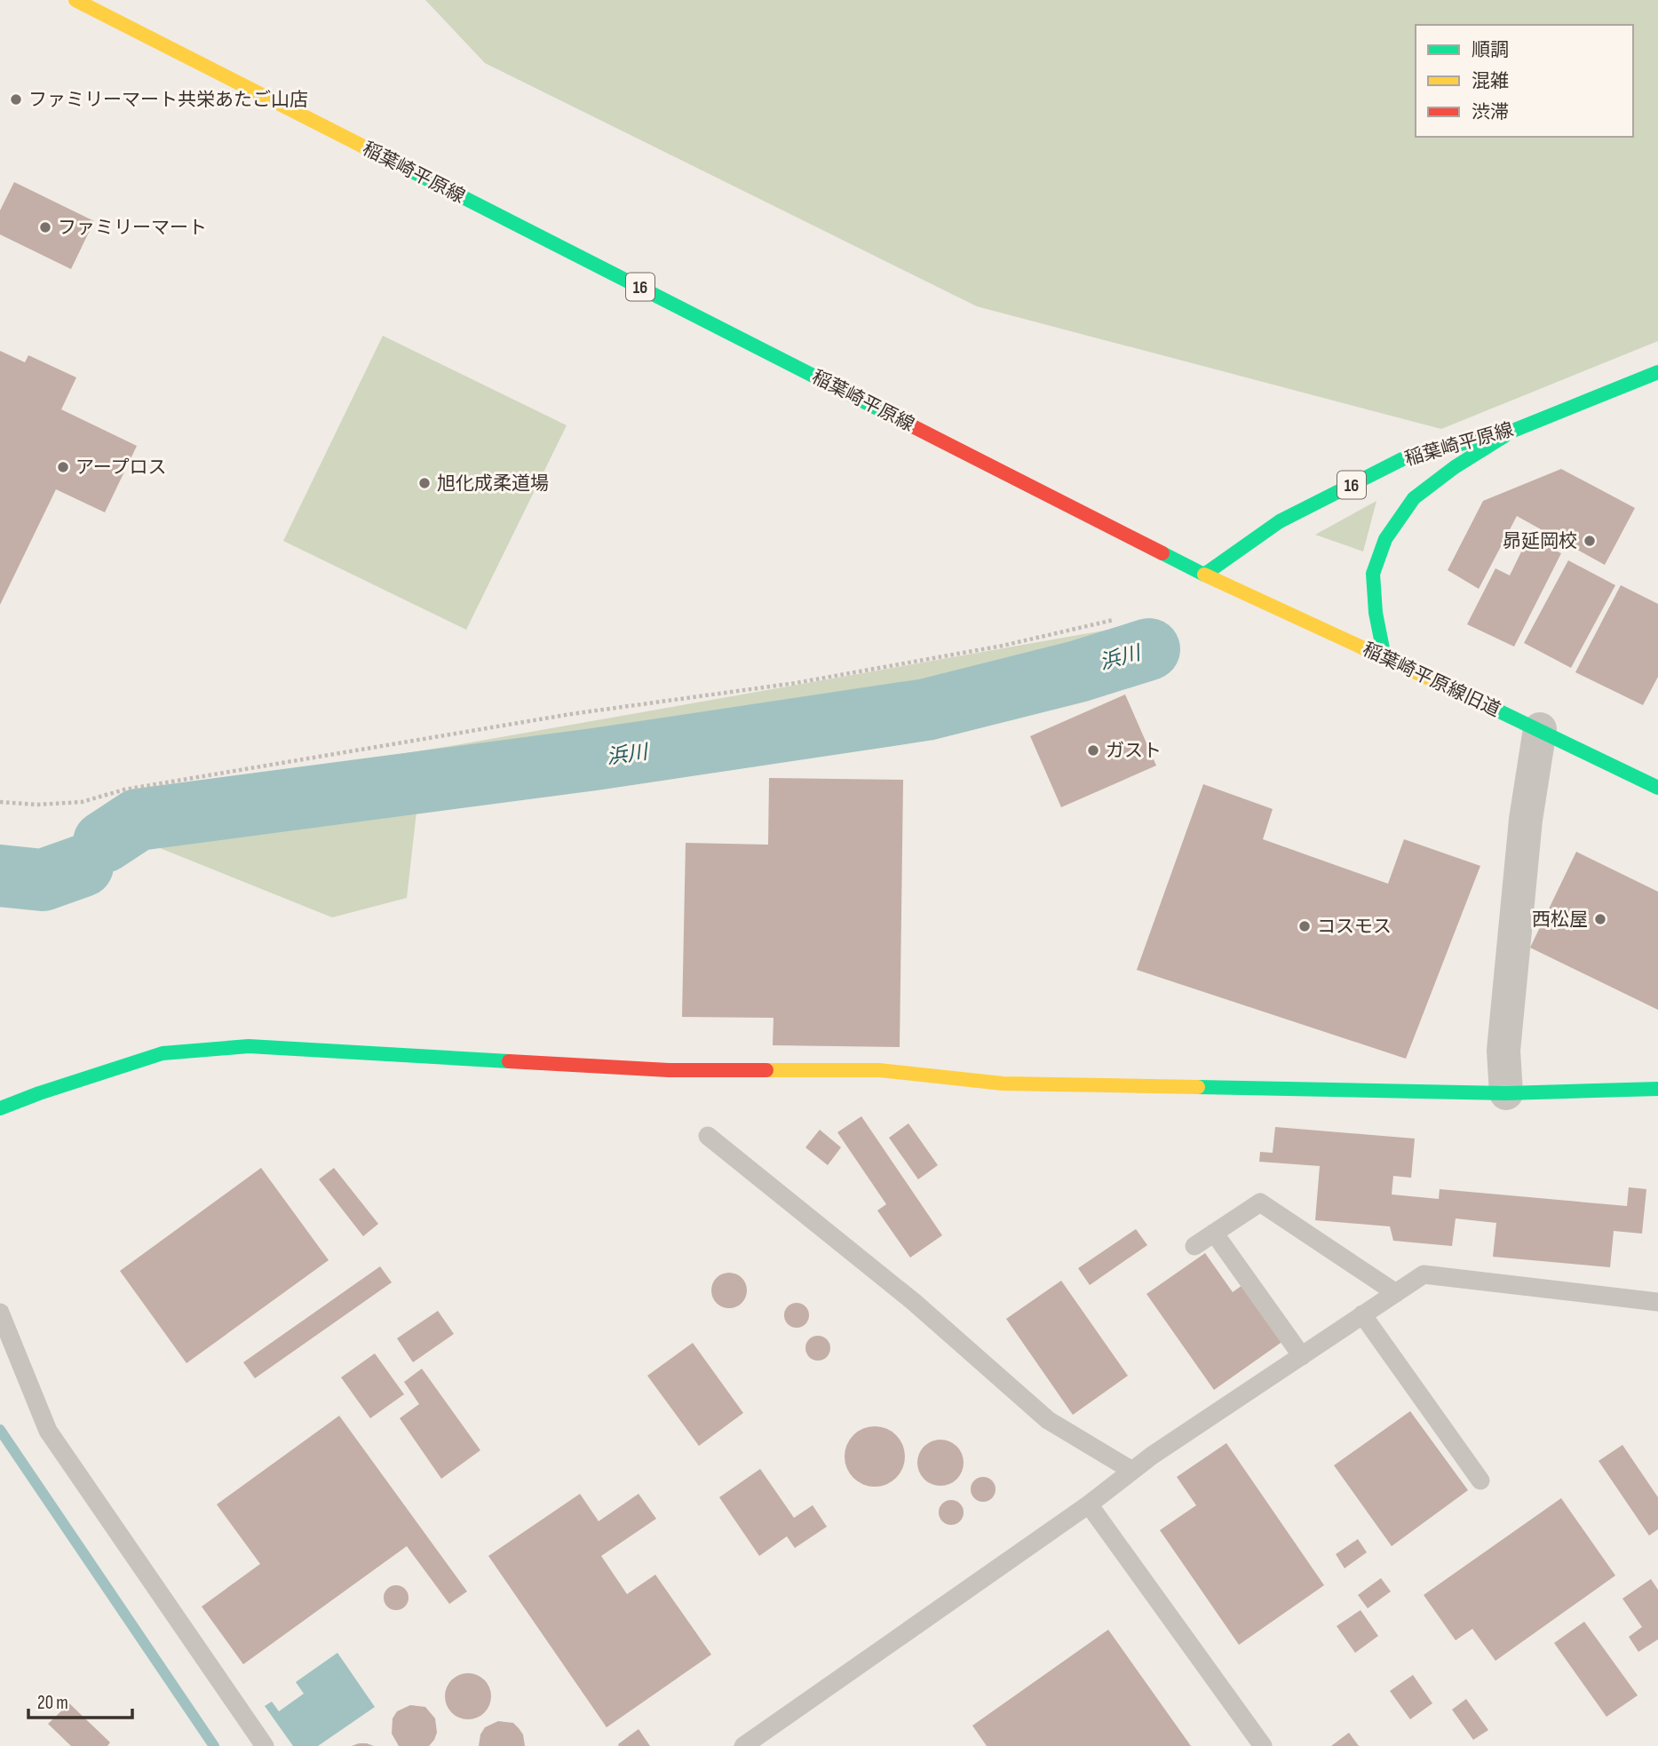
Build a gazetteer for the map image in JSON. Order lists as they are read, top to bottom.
{
  "streets": {
    "street": ["稲葉崎平原線", "16", "稲葉崎平原線旧道"]
  },
  "crossings": [
    ["稲葉崎平原線", "稲葉崎平原線旧道"]
  ],
  "water": ["浜川"],
  "places": [
    "ファミリーマート共栄あたご山店",
    "ファミリーマート",
    "アープロス",
    "旭化成柔道場",
    "昴延岡校",
    "ガスト",
    "西松屋",
    "コスモス"
  ],
  "legend": ["順調", "混雑", "渋滞"],
  "scale_bar": "20 m"
}
